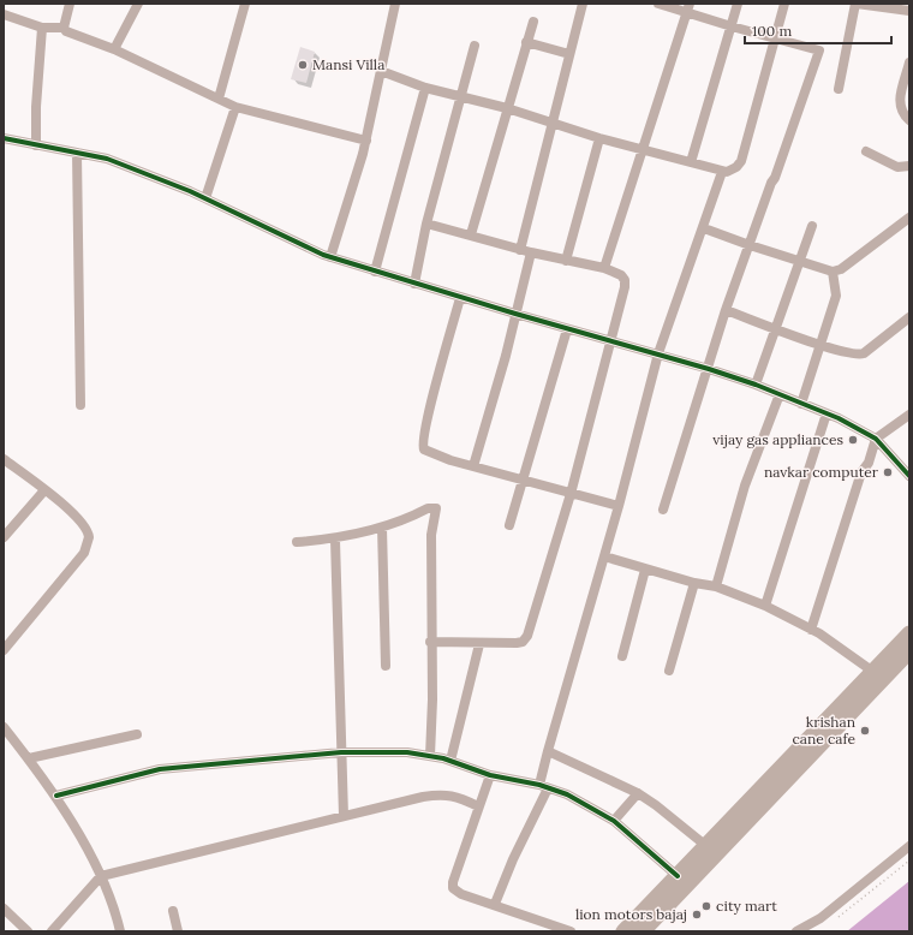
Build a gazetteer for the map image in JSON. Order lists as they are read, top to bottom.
{
  "places": [
    "Mansi Villa",
    "vijay gas appliances",
    "navkar computer",
    "krishan cane cafe",
    "city mart",
    "lion motors bajaj"
  ],
  "scale_bar": "100 m"
}
